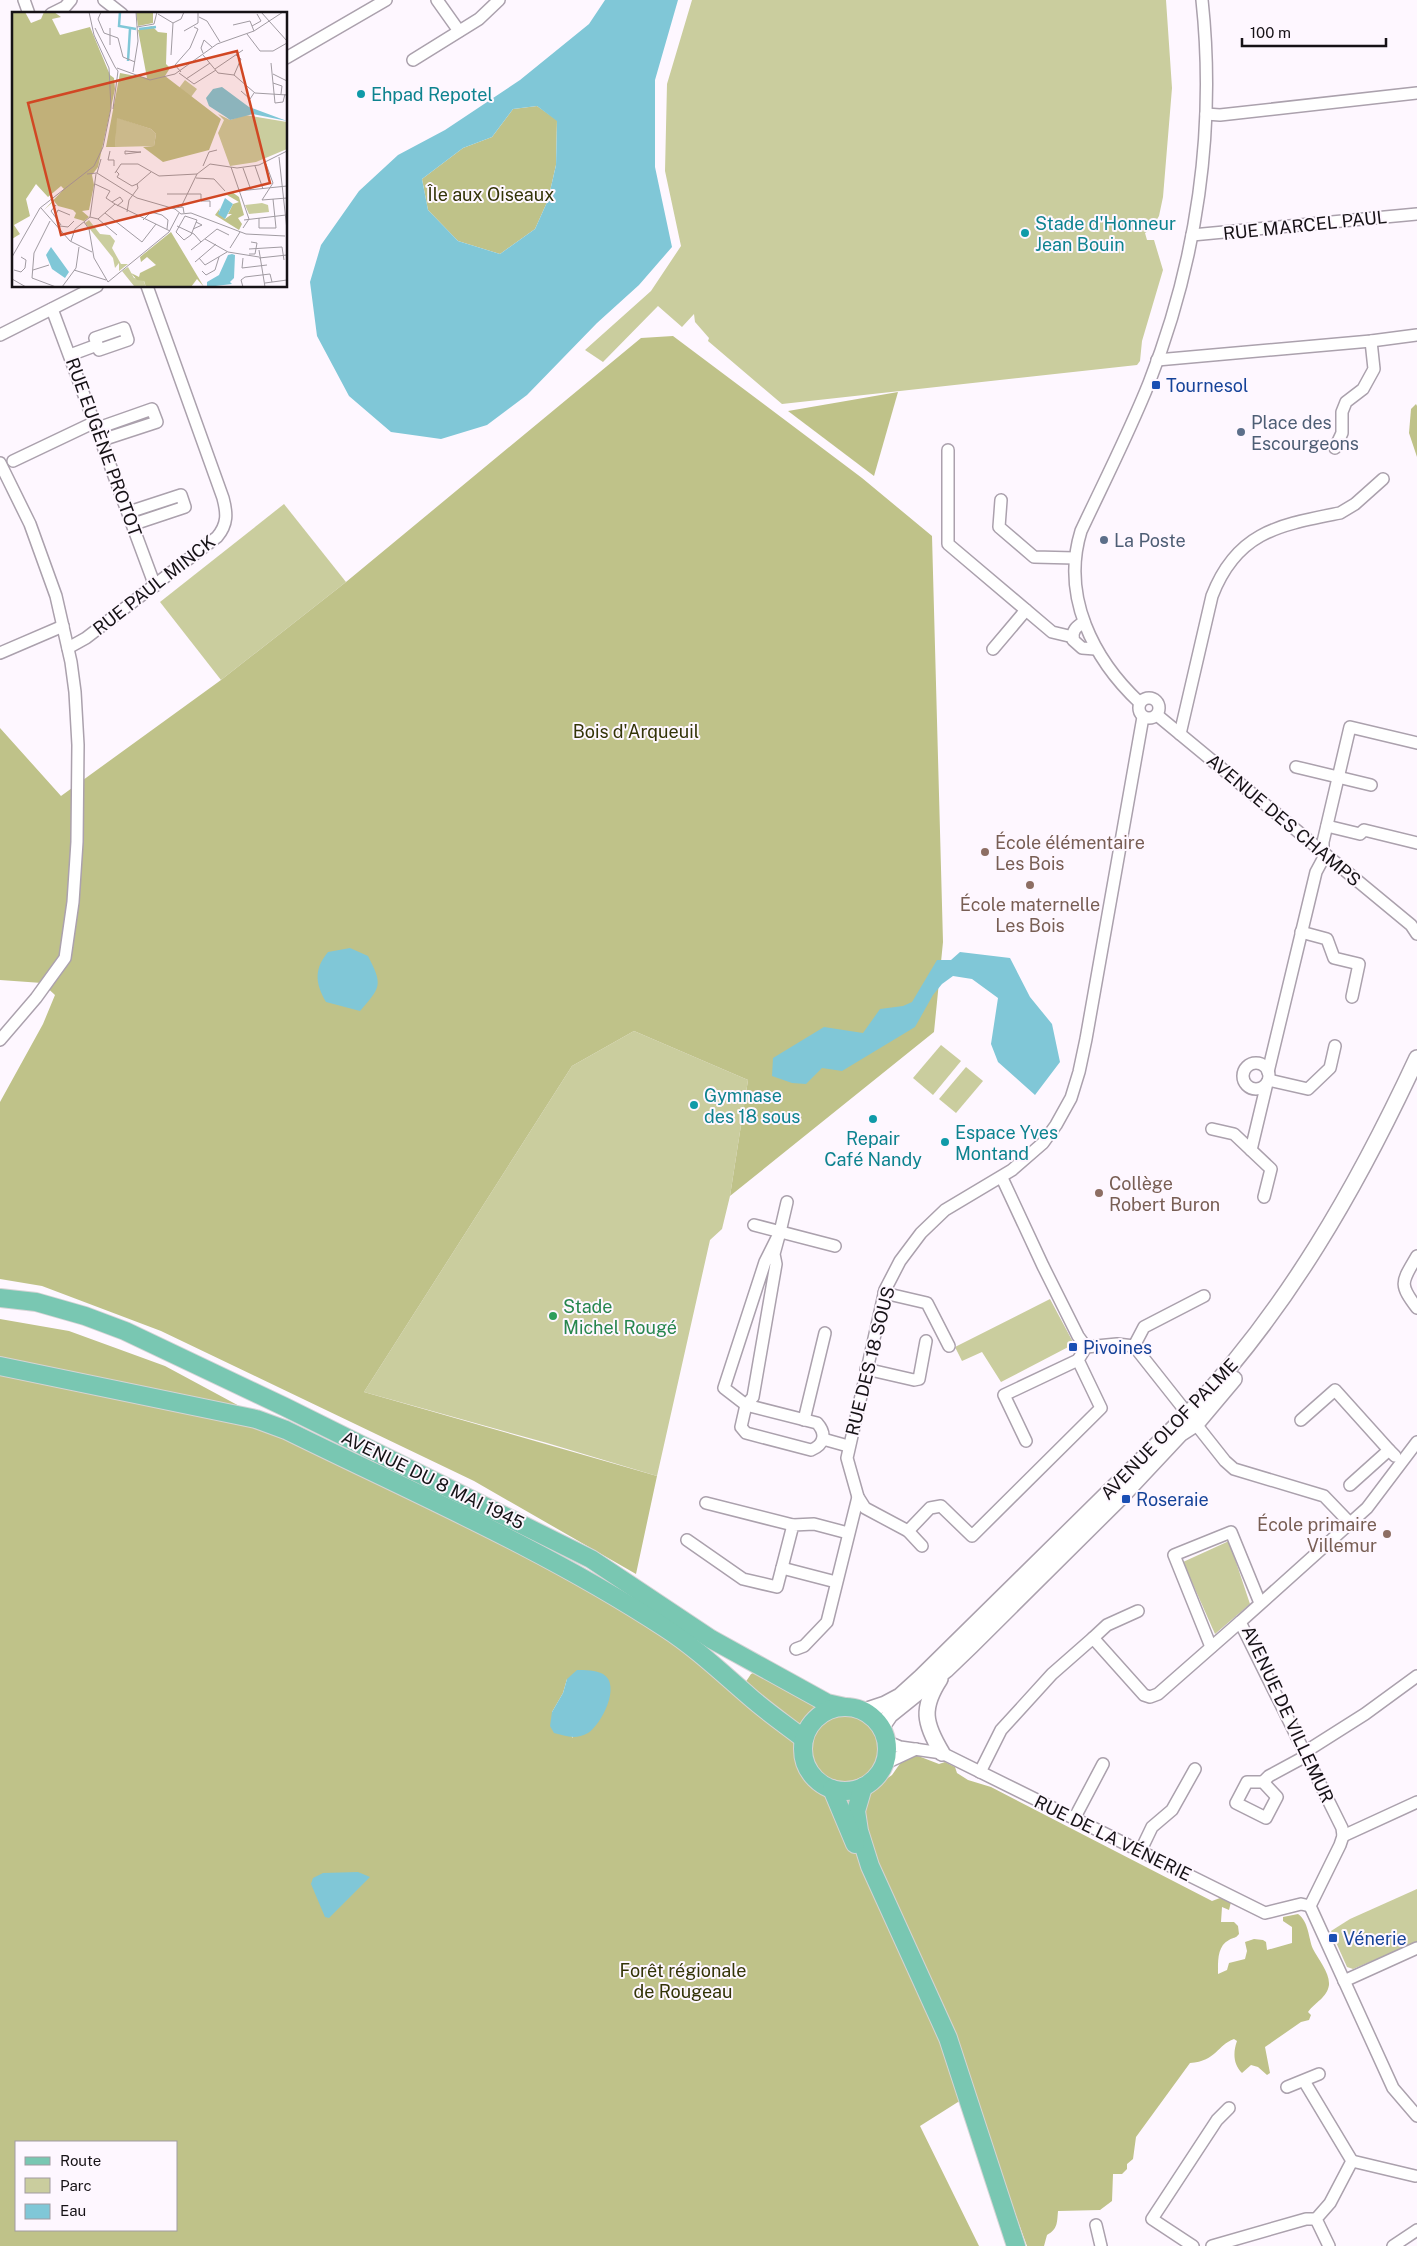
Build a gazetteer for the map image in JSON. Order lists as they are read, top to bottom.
{
  "streets": {
    "main road": ["AVENUE OLOF PALME", "AVENUE DU 8 MAI 1945"],
    "street": [
      "RUE MARCEL PAUL",
      "RUE EUGÈNE PROTOT",
      "RUE PAUL MINCK",
      "AVENUE DES CHAMPS",
      "RUE DES 18 SOUS",
      "AVENUE DE VILLEMUR",
      "RUE DE LA VÉNERIE"
    ]
  },
  "crossings": [
    ["RUE EUGÈNE PROTOT", "RUE PAUL MINCK"],
    ["AVENUE DES CHAMPS", "RUE DES 18 SOUS"],
    ["AVENUE OLOF PALME", "AVENUE DU 8 MAI 1945"],
    ["AVENUE OLOF PALME", "RUE DE LA VÉNERIE"],
    ["AVENUE DU 8 MAI 1945", "RUE DE LA VÉNERIE"]
  ],
  "parks": ["Île aux Oiseaux", "Bois d'Arqueuil", "Forêt régionale de Rougeau"],
  "places": {
    "other": [
      "Ehpad Repotel",
      "Stade d'Honneur Jean Bouin",
      "Place des Escourgeons",
      "La Poste",
      "École élémentaire Les Bois",
      "École maternelle Les Bois",
      "Gymnase des 18 sous",
      "Repair Café Nandy",
      "Espace Yves Montand",
      "Collège Robert Buron",
      "Stade Michel Rougé",
      "École primaire Villemur"
    ],
    "transit": [
      "Tournesol",
      "Pivoines",
      "Roseraie",
      "Vénerie"
    ]
  },
  "legend": ["Route", "Parc", "Eau"],
  "scale_bar": "100 m"
}
